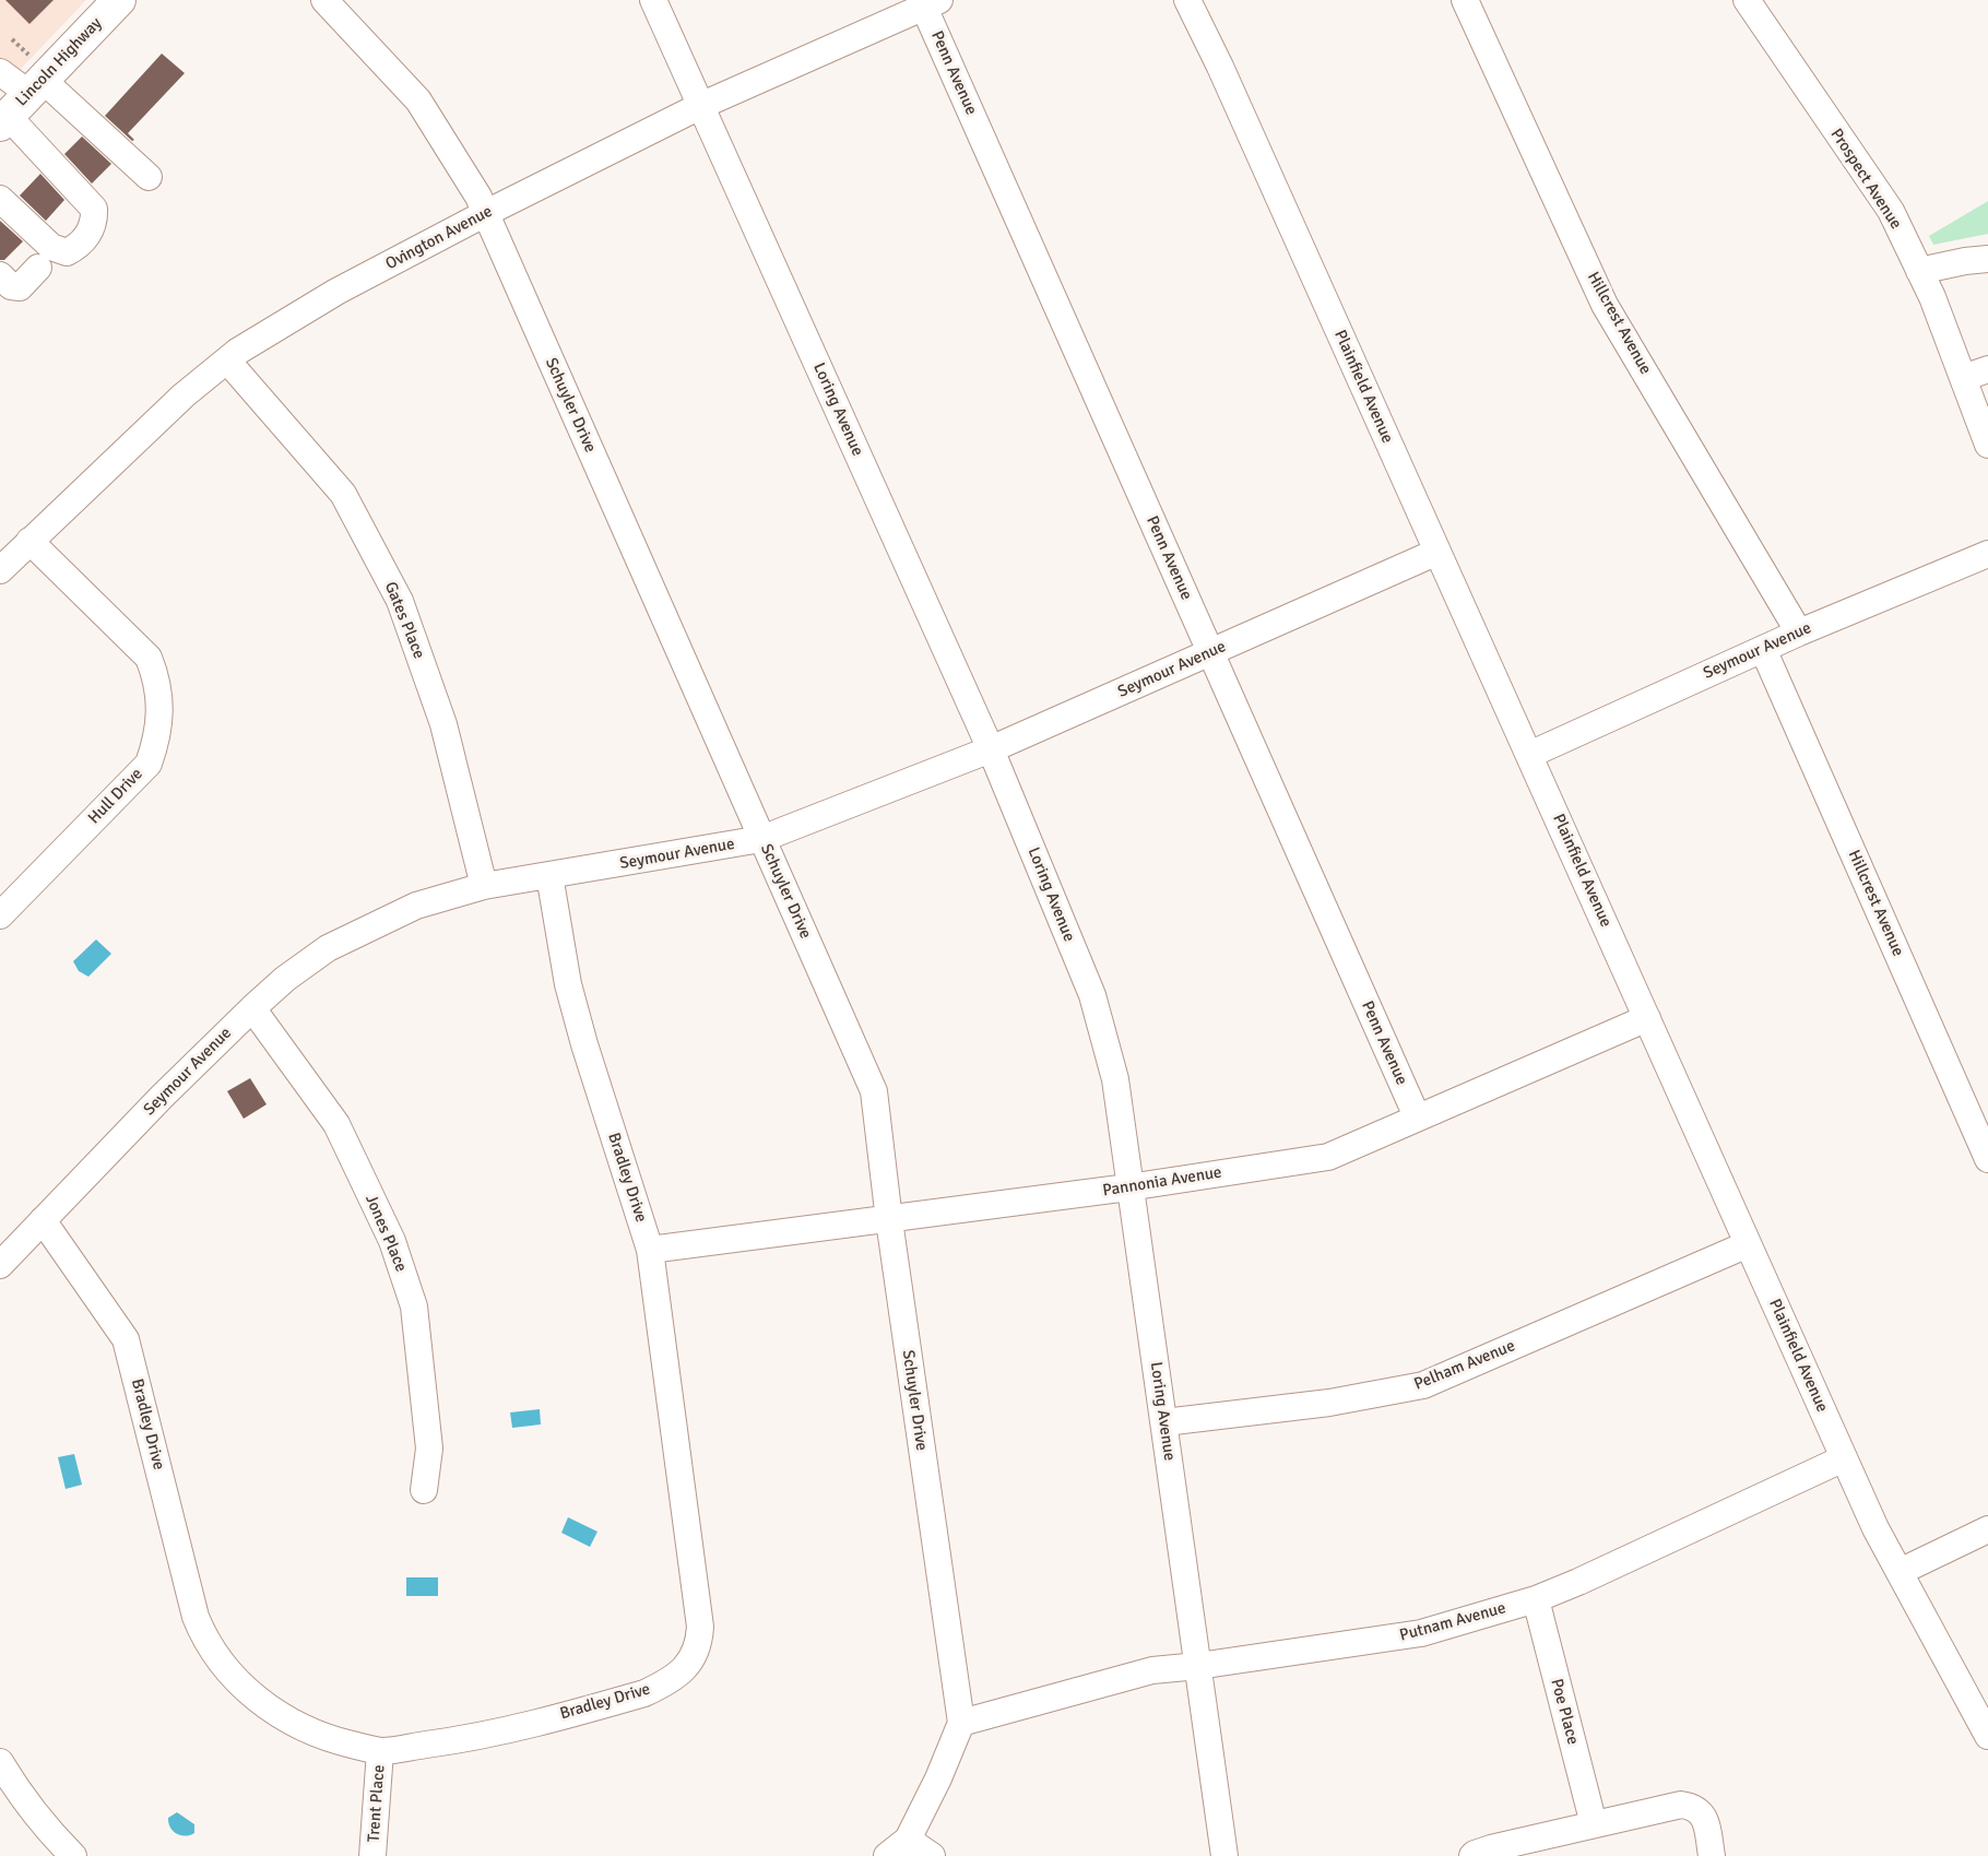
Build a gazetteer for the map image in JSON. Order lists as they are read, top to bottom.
{
  "streets": {
    "main road": ["Lincoln Highway"],
    "street": [
      "Penn Avenue",
      "Prospect Avenue",
      "Ovington Avenue",
      "Hillcrest Avenue",
      "Plainfield Avenue",
      "Schuyler Drive",
      "Loring Avenue",
      "Gates Place",
      "Seymour Avenue",
      "Hull Drive",
      "Bradley Drive",
      "Pannonia Avenue",
      "Jones Place",
      "Pelham Avenue",
      "Putnam Avenue",
      "Poe Place",
      "Trent Place"
    ]
  },
  "crossings": [
    ["Penn Avenue", "Ovington Avenue"],
    ["Penn Avenue", "Seymour Avenue"],
    ["Penn Avenue", "Pannonia Avenue"],
    ["Ovington Avenue", "Schuyler Drive"],
    ["Ovington Avenue", "Loring Avenue"],
    ["Ovington Avenue", "Gates Place"],
    ["Ovington Avenue", "Hull Drive"],
    ["Hillcrest Avenue", "Seymour Avenue"],
    ["Plainfield Avenue", "Seymour Avenue"],
    ["Plainfield Avenue", "Pannonia Avenue"],
    ["Plainfield Avenue", "Pelham Avenue"],
    ["Plainfield Avenue", "Putnam Avenue"],
    ["Schuyler Drive", "Seymour Avenue"],
    ["Schuyler Drive", "Pannonia Avenue"],
    ["Schuyler Drive", "Putnam Avenue"],
    ["Loring Avenue", "Seymour Avenue"],
    ["Loring Avenue", "Pannonia Avenue"],
    ["Loring Avenue", "Pelham Avenue"],
    ["Loring Avenue", "Putnam Avenue"],
    ["Gates Place", "Seymour Avenue"],
    ["Seymour Avenue", "Bradley Drive"],
    ["Seymour Avenue", "Jones Place"],
    ["Bradley Drive", "Pannonia Avenue"],
    ["Bradley Drive", "Trent Place"],
    ["Putnam Avenue", "Poe Place"]
  ]
}
